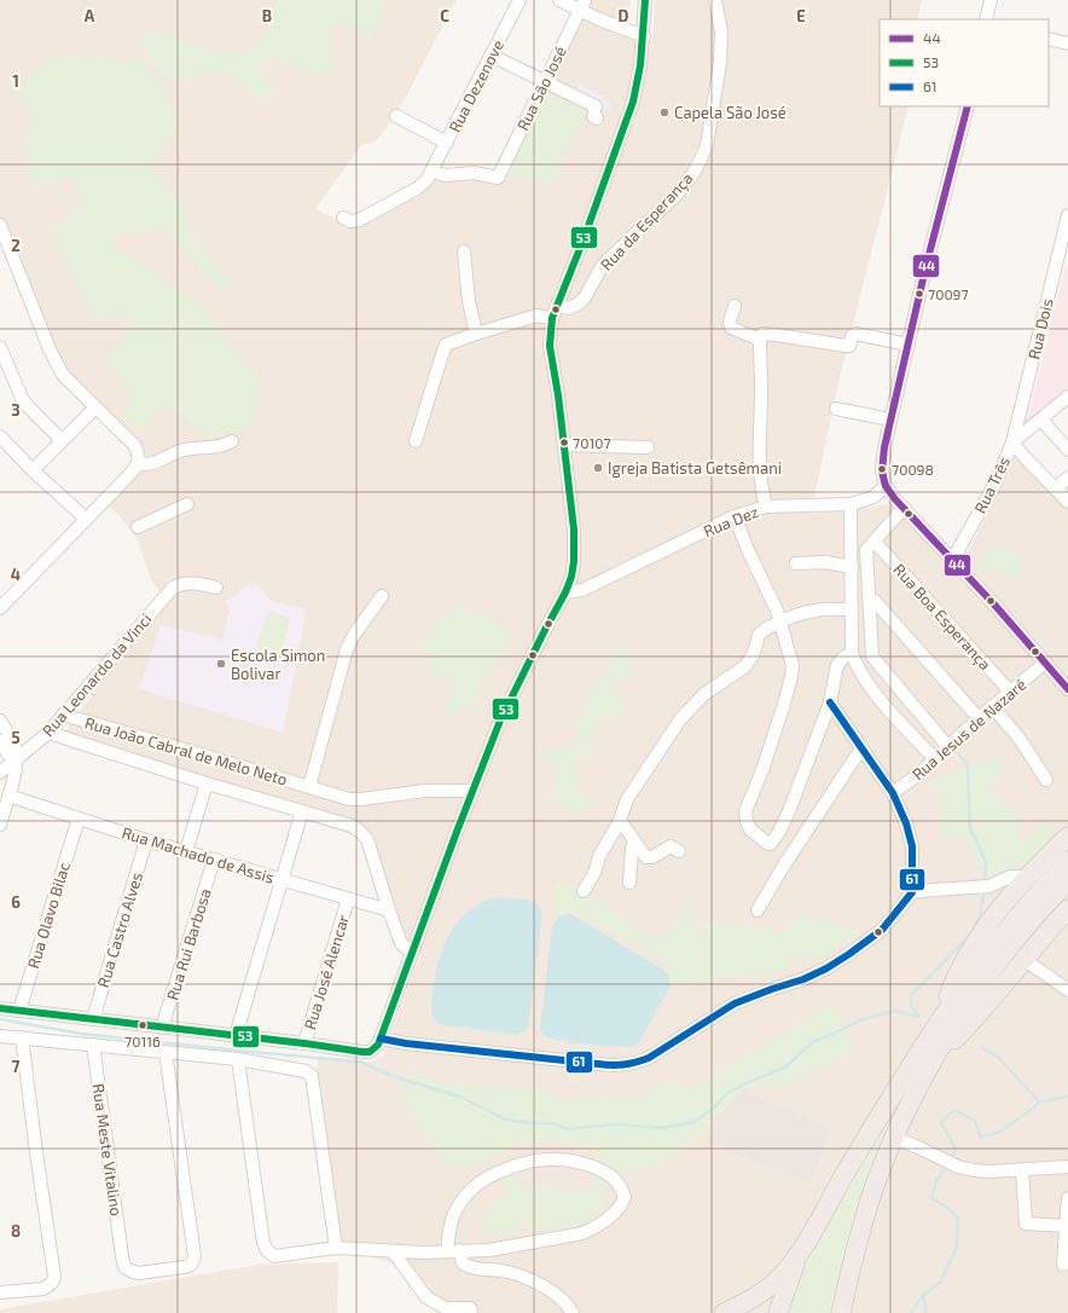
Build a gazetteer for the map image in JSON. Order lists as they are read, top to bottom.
{
  "streets": {
    "street": [
      "Rua Dezenove",
      "Rua São José",
      "Rua da Esperança",
      "Rua Dois",
      "Rua Três",
      "Rua Dez",
      "Rua Boa Esperança",
      "Rua Leonardo da Vinci",
      "Rua Jesus de Nazaré",
      "Rua João Cabral de Melo Neto",
      "Rua Machado de Assis",
      "Rua Olavo Bilac",
      "Rua Castro Alves",
      "Rua Rui Barbosa",
      "Rua José Alencar",
      "Rua Meste Vitalino"
    ]
  },
  "crossings": [
    ["Rua Dezenove", "Rua São José"],
    ["Rua Dois", "Rua Três"],
    ["Rua Boa Esperança", "Rua Jesus de Nazaré"],
    ["Rua Leonardo da Vinci", "Rua João Cabral de Melo Neto"],
    ["Rua João Cabral de Melo Neto", "Rua Machado de Assis"],
    ["Rua Machado de Assis", "Rua Olavo Bilac"],
    ["Rua Machado de Assis", "Rua Castro Alves"],
    ["Rua Machado de Assis", "Rua Rui Barbosa"],
    ["Rua Machado de Assis", "Rua José Alencar"]
  ],
  "places": [
    "Capela São José",
    "70097",
    "70107",
    "Igreja Batista Getsêmani",
    "70098",
    "Escola Simon Bolivar",
    "70116"
  ],
  "lines": ["transit line 53", "transit line 44", "transit line 61"],
  "legend": ["44", "53", "61"],
  "grid": {
    "columns": [
      "A",
      "B",
      "C",
      "D",
      "E"
    ],
    "rows": [
      "1",
      "2",
      "3",
      "4",
      "5",
      "6",
      "7",
      "8"
    ]
  }
}
